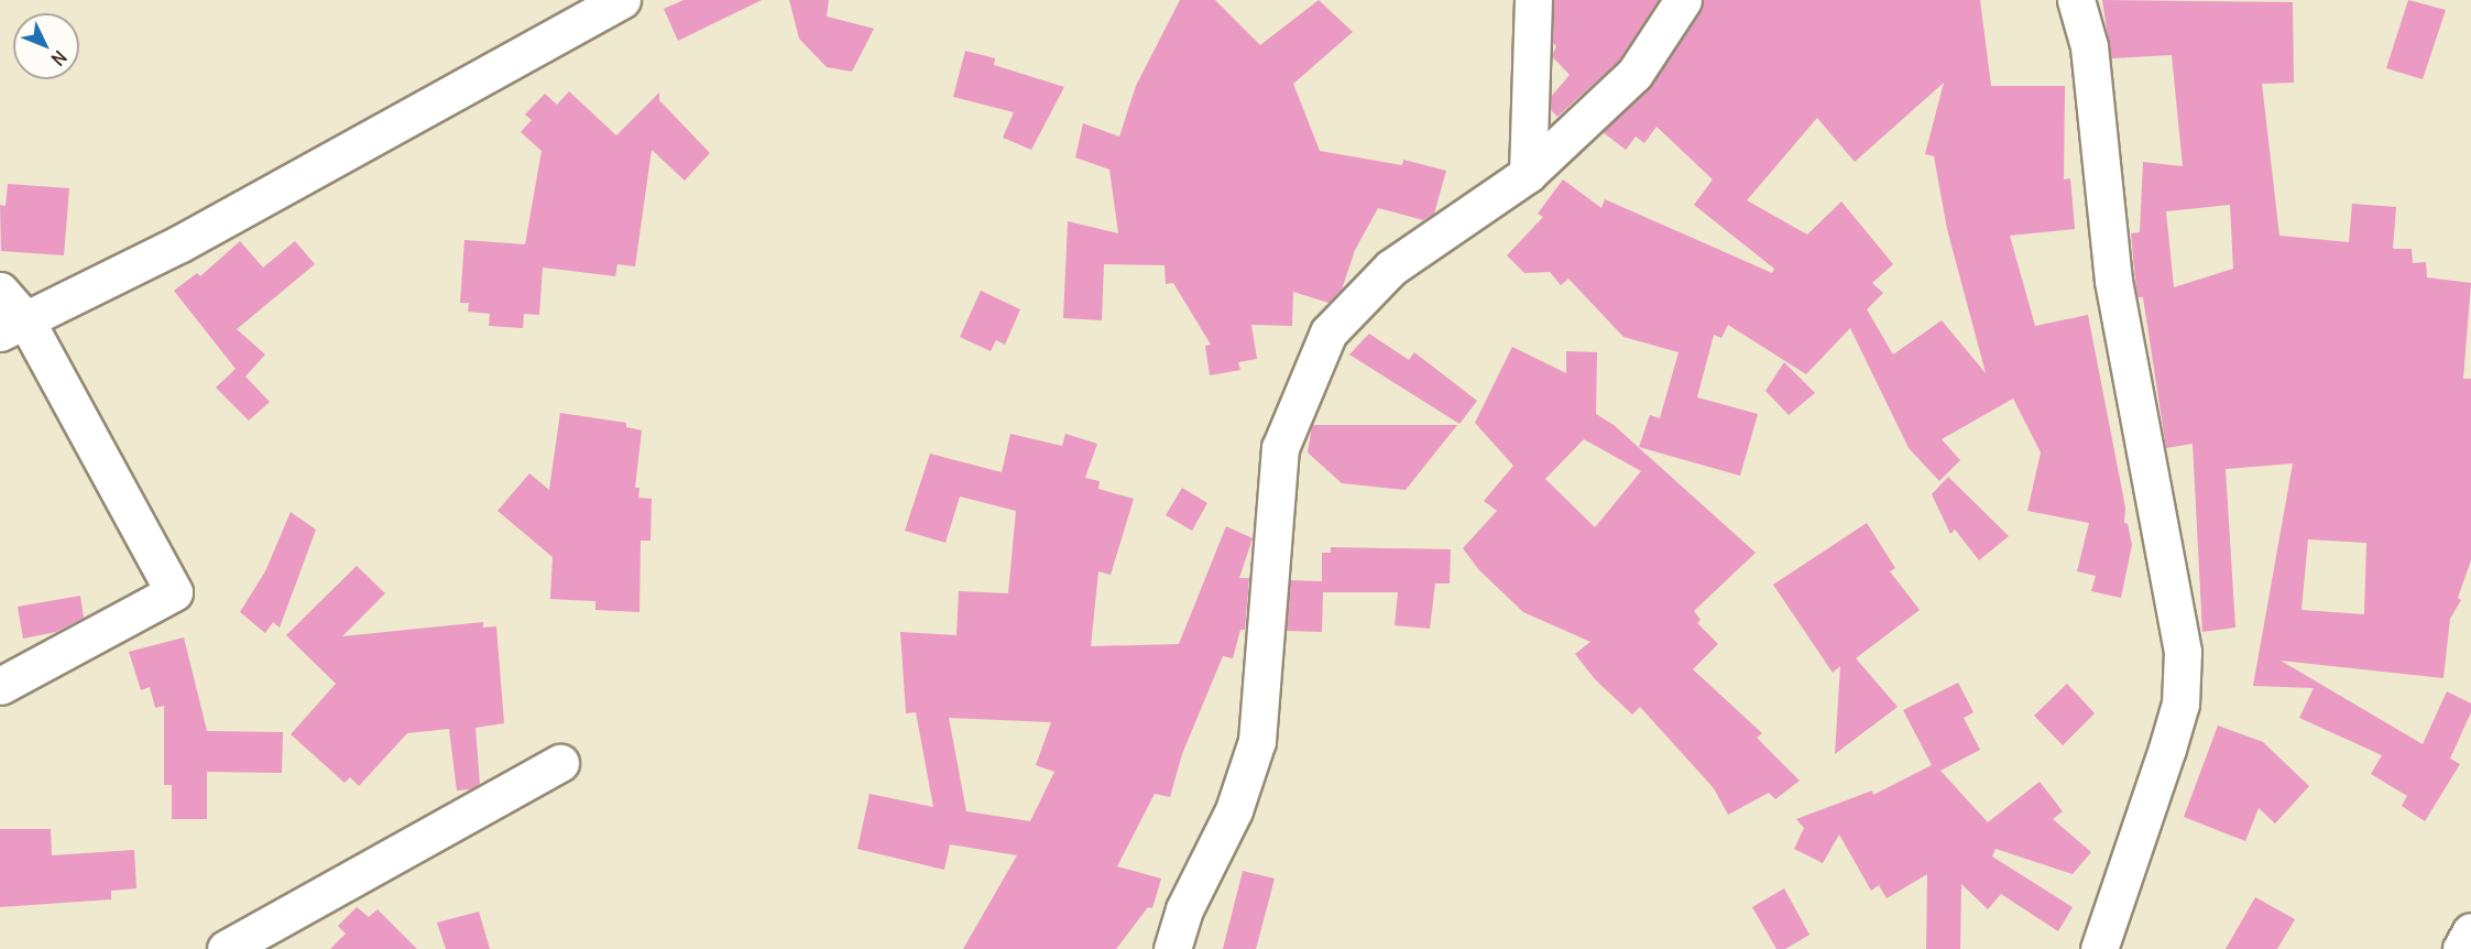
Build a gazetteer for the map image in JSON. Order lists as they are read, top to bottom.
{
  "north": "bottom right"
}
